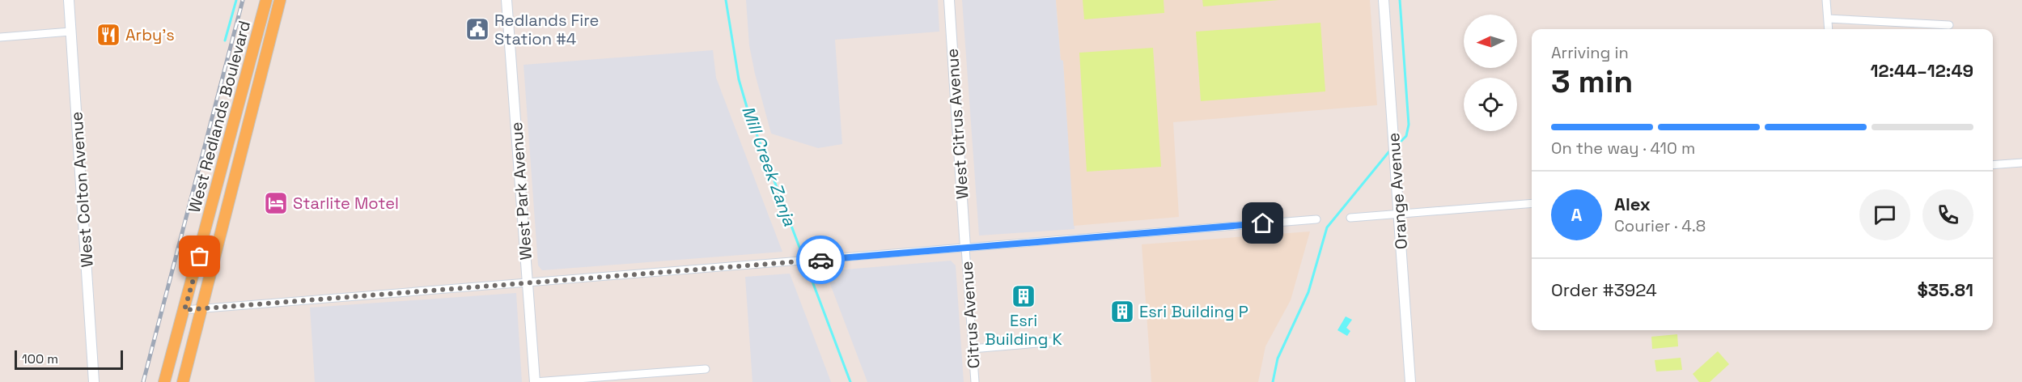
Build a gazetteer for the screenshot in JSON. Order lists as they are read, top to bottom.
{
  "streets": {
    "main road": ["West Redlands Boulevard"],
    "street": [
      "West Citrus Avenue",
      "West Colton Avenue",
      "West Park Avenue",
      "Orange Avenue",
      "Citrus Avenue"
    ]
  },
  "crossings": [
    ["West Citrus Avenue", "Citrus Avenue"]
  ],
  "water": ["Mill Creek Zanja"],
  "places": {
    "public building": ["Redlands Fire Station #4"],
    "restaurant": ["Arby's"],
    "hotel": ["Starlite Motel"],
    "building": ["Esri Building K", "Esri Building P"]
  },
  "scale_bar": "100 m",
  "north": "left",
  "page": {
    "heading": ["3 min", "Arriving in", "12:44–12:49"],
    "panel": [
      "Alex",
      "Courier · 4.8",
      "Order #3924",
      "$35.81"
    ],
    "bar": "On the way · 410 m",
    "round": "A",
    "scale": "100 m"
  }
}
